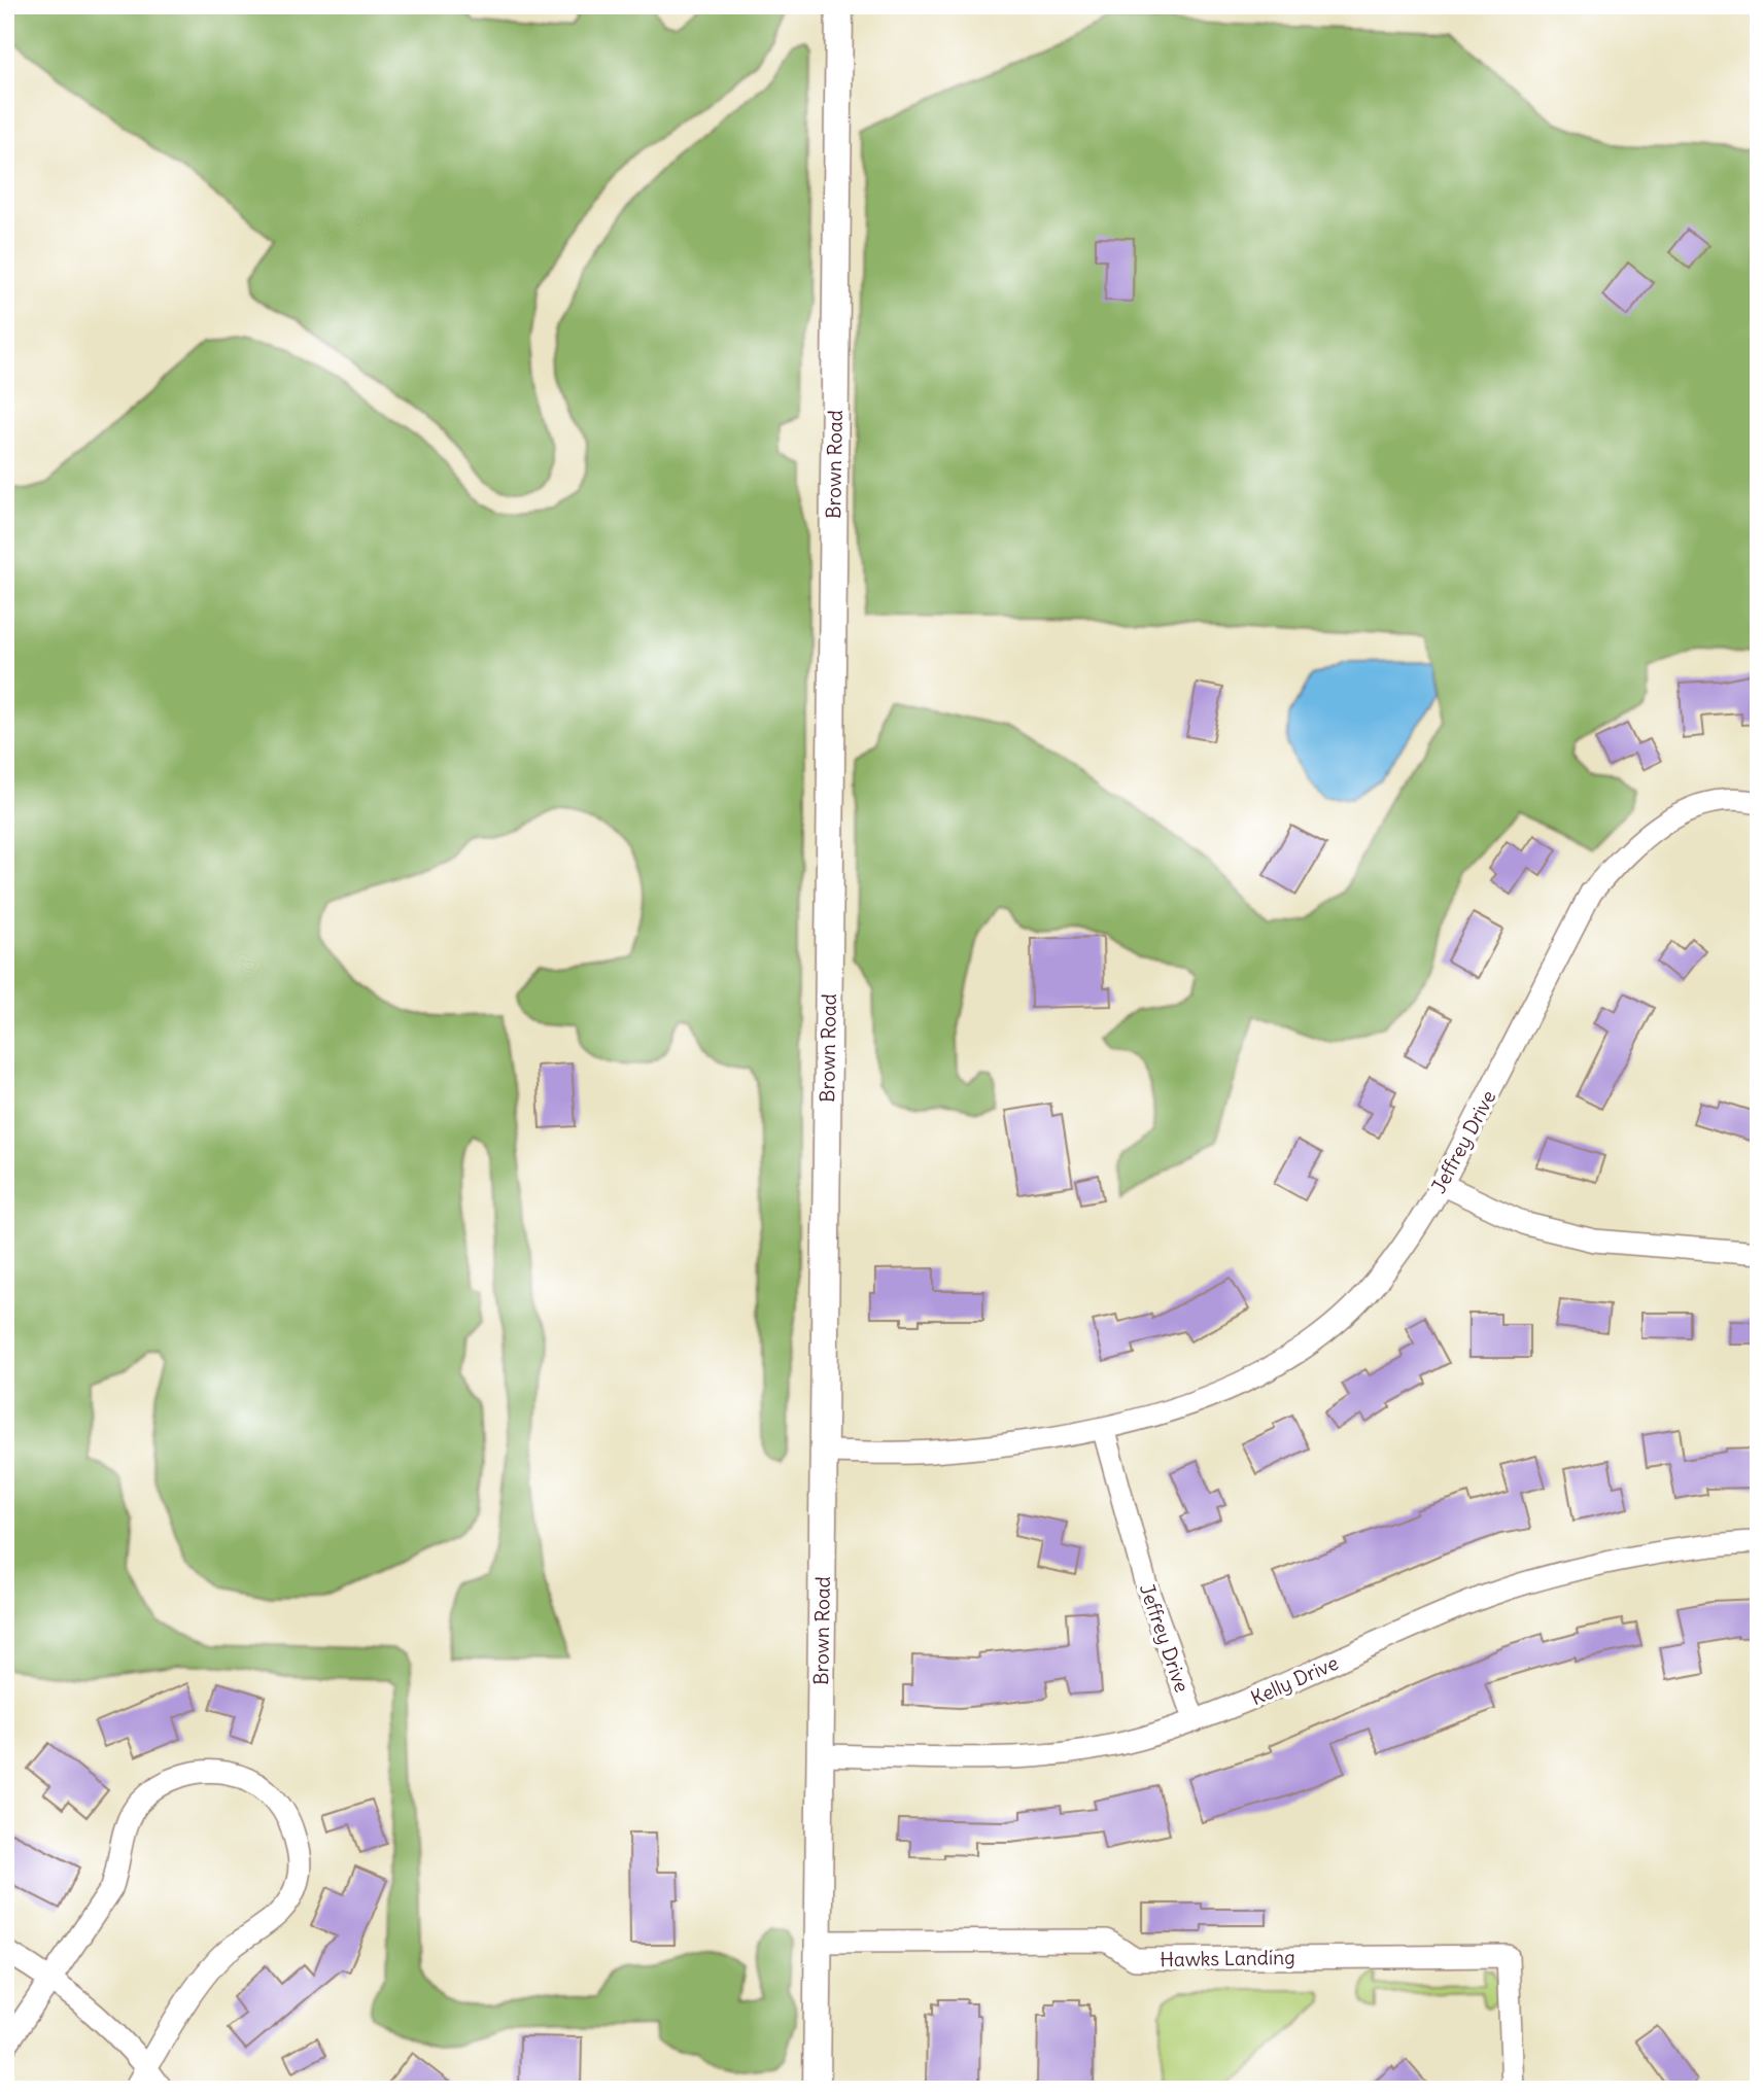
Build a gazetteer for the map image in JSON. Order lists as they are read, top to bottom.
{
  "streets": {
    "street": [
      "Brown Road",
      "Jeffrey Drive",
      "Kelly Drive",
      "Hawks Landing"
    ]
  },
  "crossings": [
    ["Brown Road", "Jeffrey Drive"],
    ["Brown Road", "Kelly Drive"],
    ["Brown Road", "Hawks Landing"],
    ["Jeffrey Drive", "Kelly Drive"]
  ]
}
